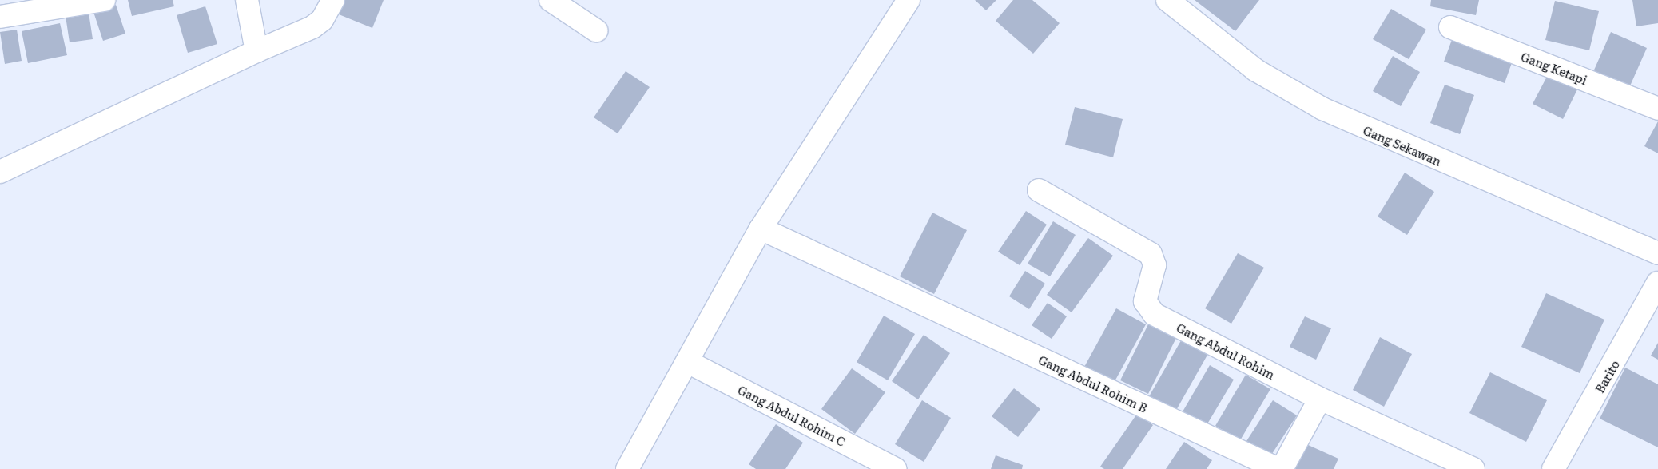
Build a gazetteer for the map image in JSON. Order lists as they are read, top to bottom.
{
  "streets": {
    "street": [
      "Gang Ketapi",
      "Gang Sekawan",
      "Gang Abdul Rohim",
      "Barito",
      "Gang Abdul Rohim B",
      "Gang Abdul Rohim C"
    ]
  }
}
